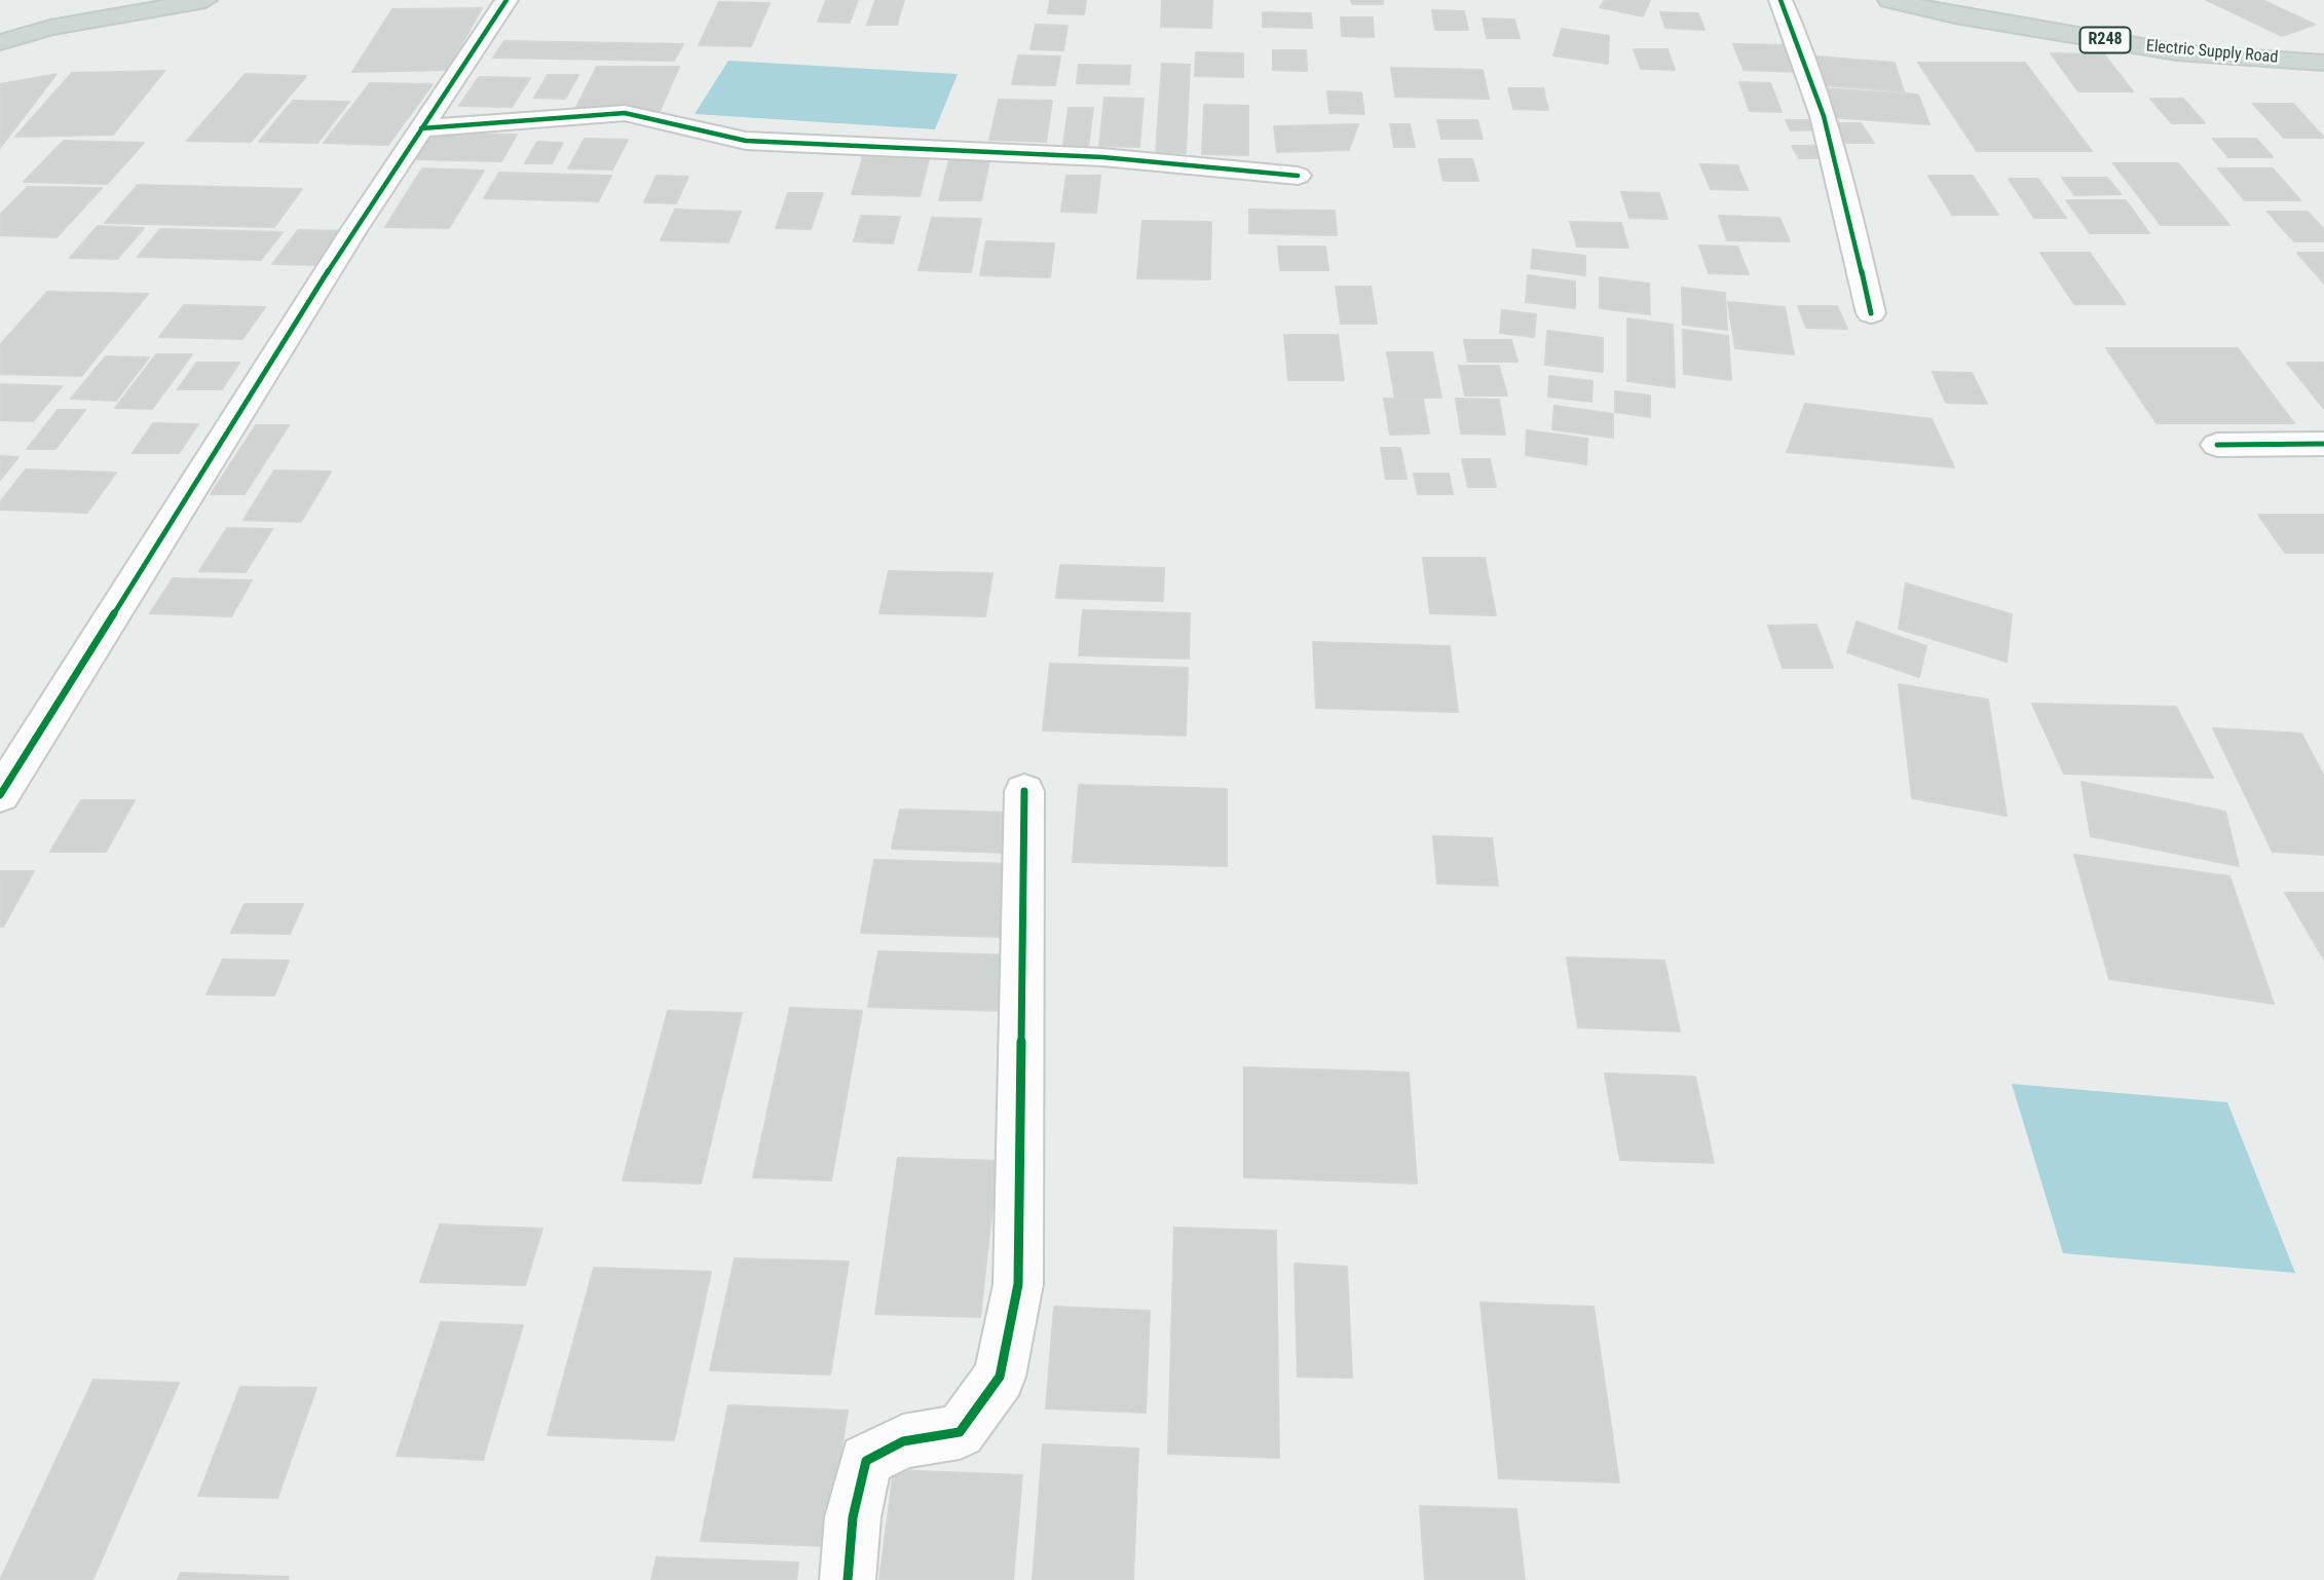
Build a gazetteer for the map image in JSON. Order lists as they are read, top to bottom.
{
  "streets": {
    "main road": ["R248", "Electric Supply Road"]
  }
}
